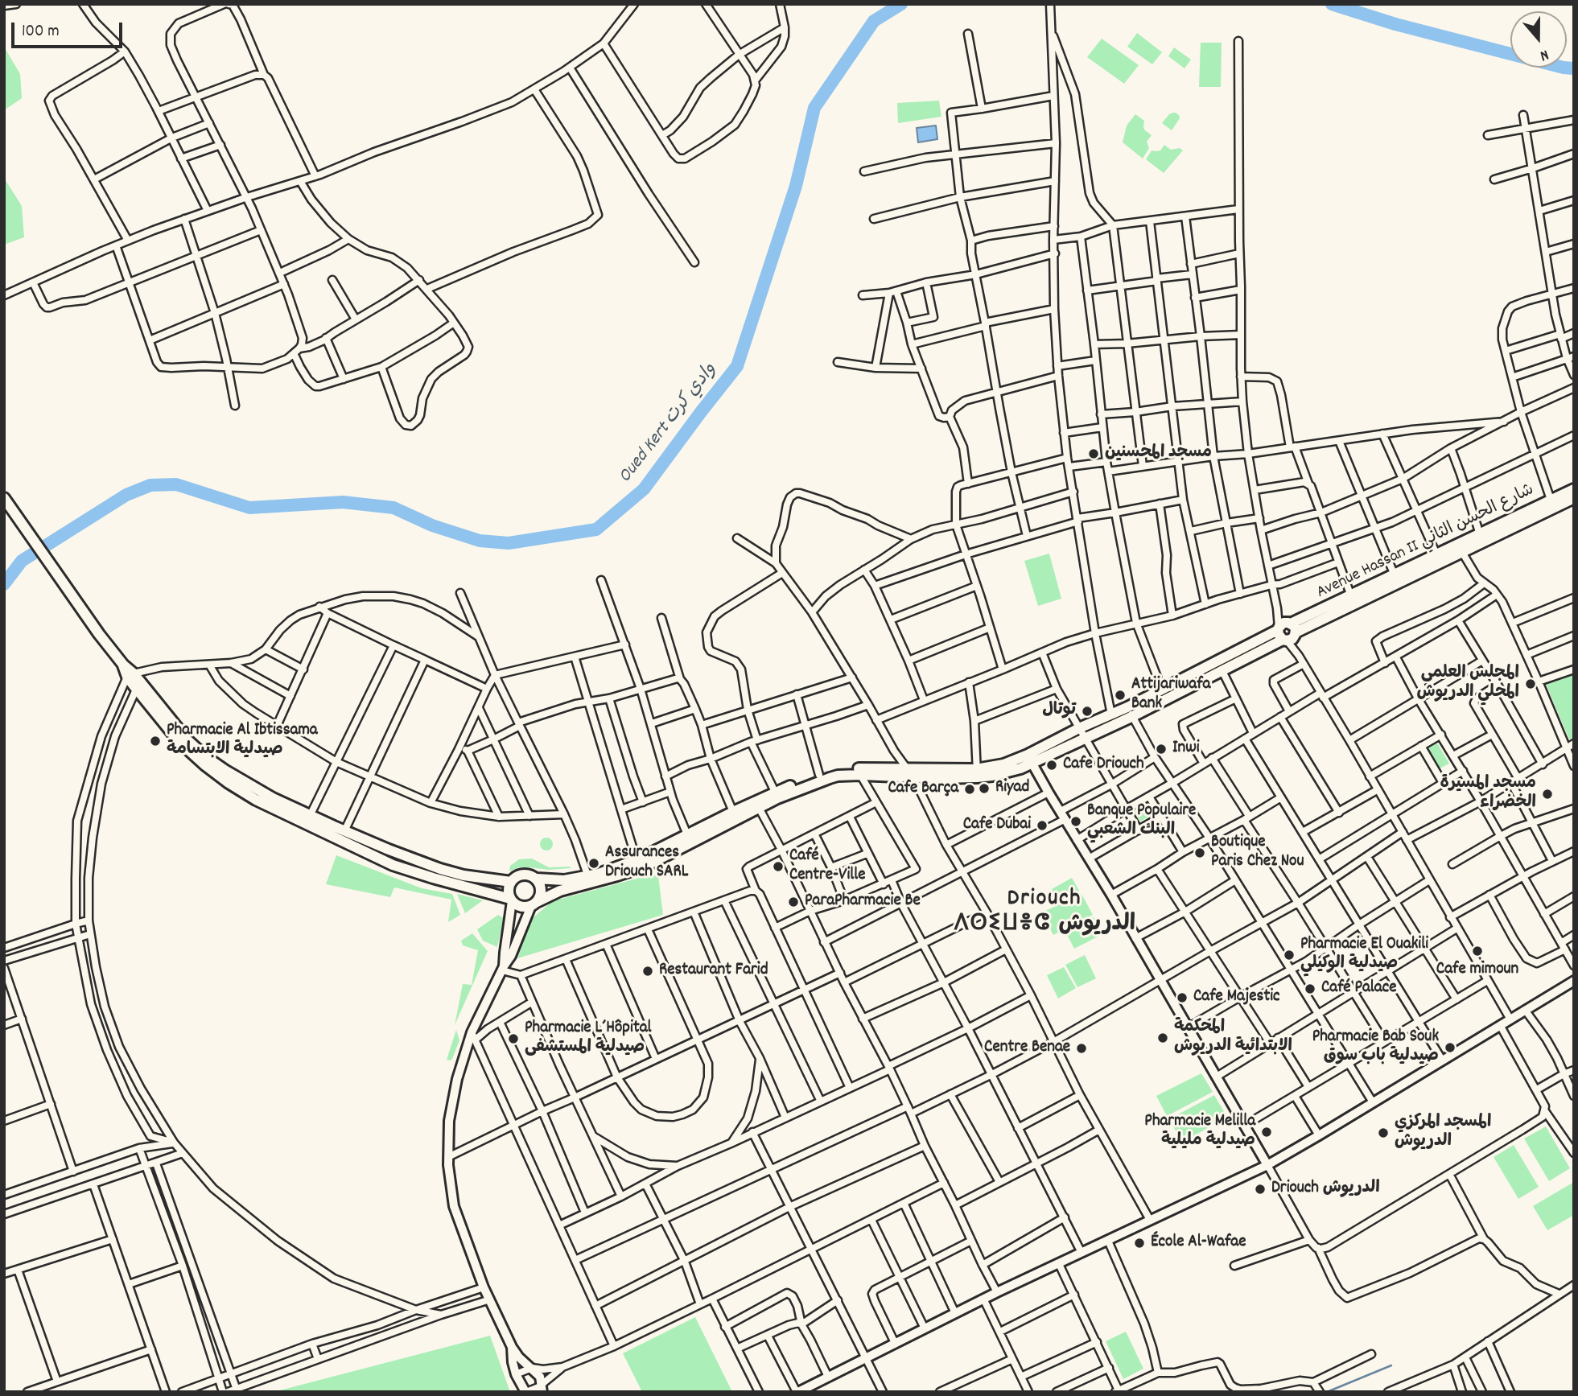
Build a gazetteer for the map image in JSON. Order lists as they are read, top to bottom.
{
  "streets": {
    "main road": ["Avenue Hassan II شارع الحسن الثاني"]
  },
  "districts": ["Driouch ⴷⵔⵉⵡⴻⵛ الدريوش"],
  "water": ["Oued Kert وادي كرت"],
  "places": [
    "مسجد المحسنين",
    "المجلس العلمي المحلي الدريوش",
    "Attijariwafa Bank",
    "توتال",
    "Pharmacie Al Ibtissama صيدلية الابتسامة",
    "Inwi",
    "Cafe Driouch",
    "Riyad",
    "Cafe Barça",
    "مسجد المسيرة الخضراء",
    "Banque Populaire البنك الشعبي",
    "Cafe Dubai",
    "Boutique Paris Chez Nou",
    "Assurances Driouch SARL",
    "Café Centre-Ville",
    "ParaPharmacie Be",
    "Cafe mimoun",
    "Pharmacie El Ouakili صيدلية الوكيلي",
    "Restaurant Farid",
    "Café Palace",
    "Cafe Majestic",
    "المحكمة الابتدائية الدريوش",
    "Pharmacie L´Hôpital صيدلية المستشفى",
    "Pharmacie Bab Souk صيدلية باب سوق",
    "Centre Benae",
    "Pharmacie Melilla صيدلية مليلية",
    "المسجد المركزي الدريوش",
    "Driouch الدريوش",
    "École Al-Wafae"
  ],
  "scale_bar": "100 m",
  "north": "bottom"
}
